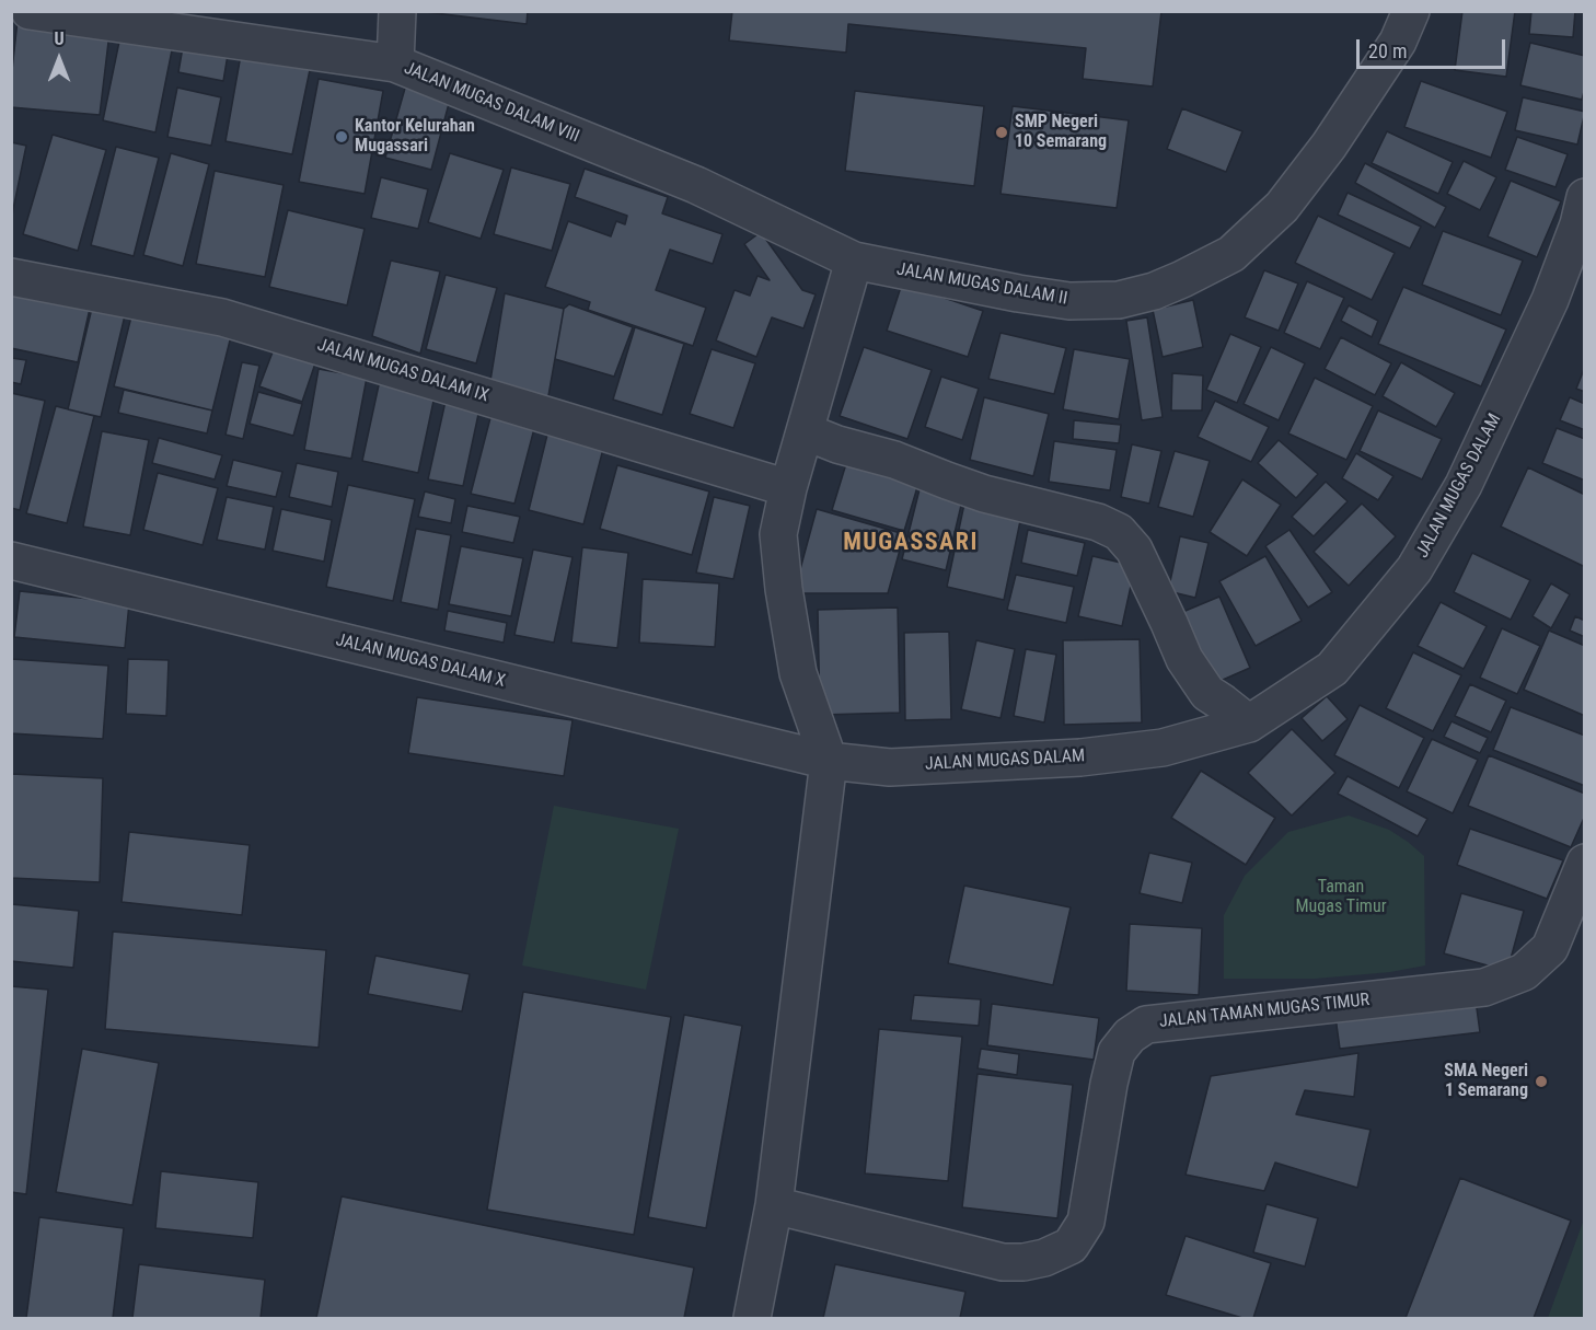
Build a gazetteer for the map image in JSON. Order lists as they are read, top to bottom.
{
  "streets": {
    "street": [
      "JALAN MUGAS DALAM VIII",
      "JALAN MUGAS DALAM II",
      "JALAN MUGAS DALAM IX",
      "JALAN MUGAS DALAM",
      "JALAN MUGAS DALAM X",
      "JALAN TAMAN MUGAS TIMUR"
    ]
  },
  "crossings": [
    ["JALAN MUGAS DALAM VIII", "JALAN MUGAS DALAM II"],
    ["JALAN MUGAS DALAM", "JALAN MUGAS DALAM X"]
  ],
  "districts": ["MUGASSARI"],
  "parks": ["Taman Mugas Timur"],
  "places": ["SMP Negeri 10 Semarang", "Kantor Kelurahan Mugassari", "SMA Negeri 1 Semarang"],
  "scale_bar": "20 m",
  "north": "top"
}
